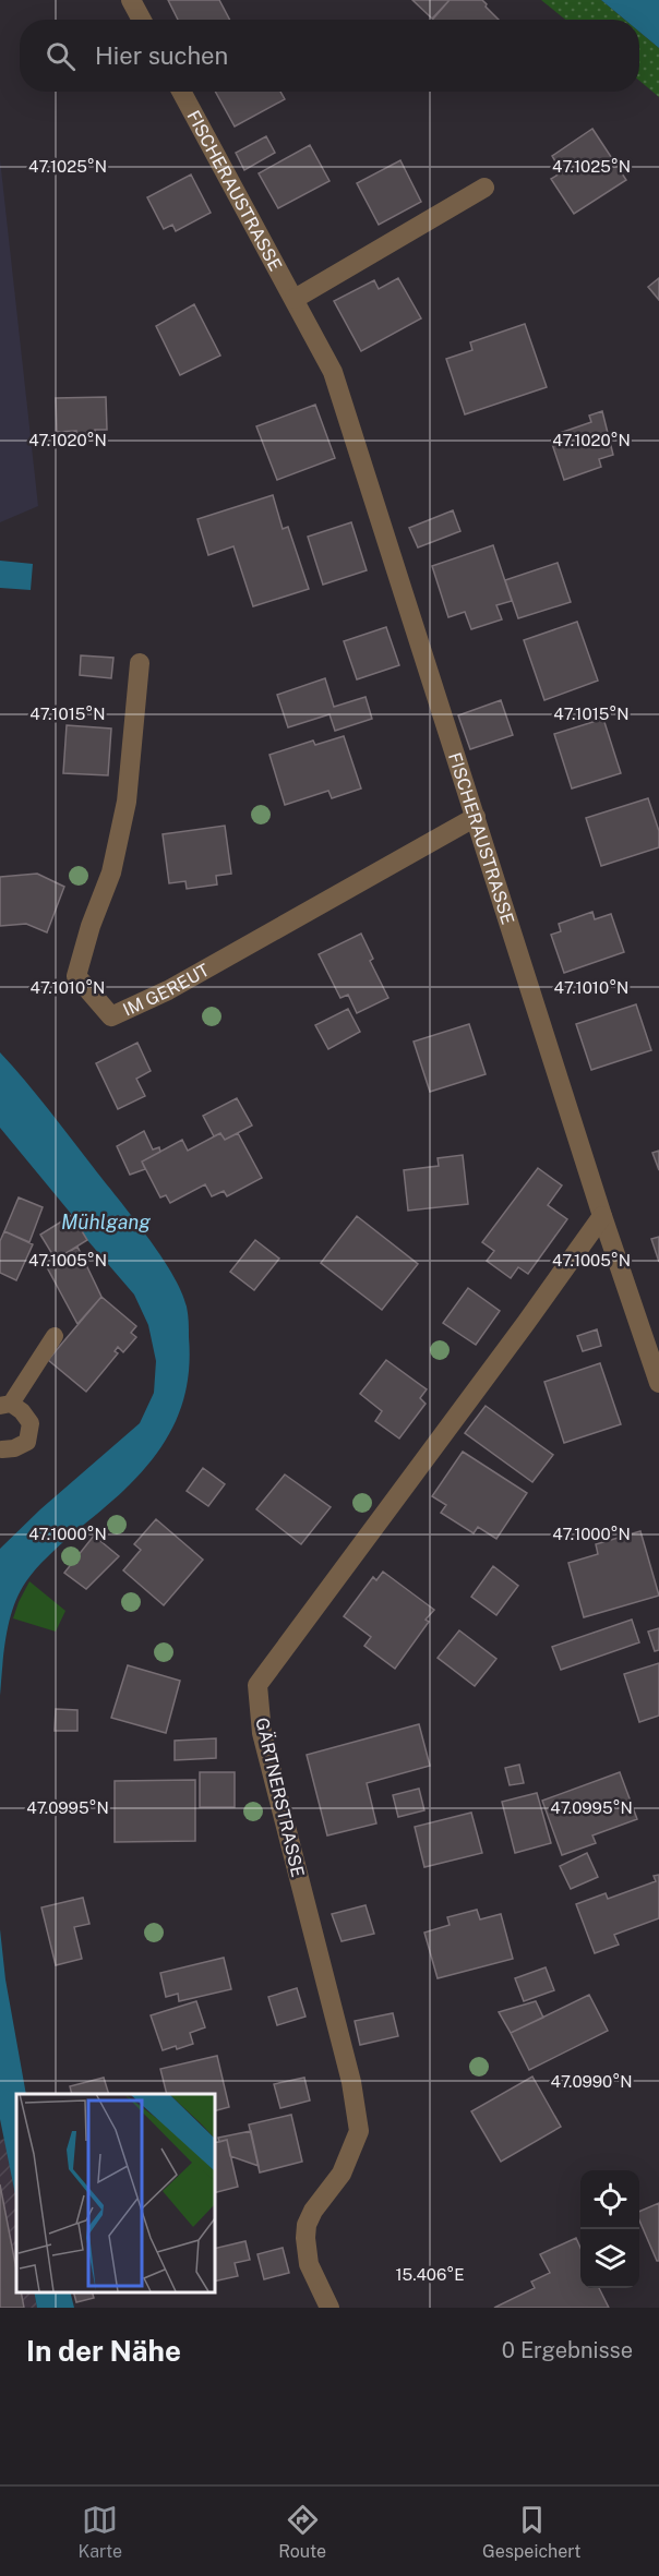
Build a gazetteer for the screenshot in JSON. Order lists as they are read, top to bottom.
{
  "streets": {
    "street": ["FISCHERAUSTRASSE", "IM GEREUT", "GÄRTNERSTRASSE"]
  },
  "crossings": [
    ["FISCHERAUSTRASSE", "IM GEREUT"],
    ["FISCHERAUSTRASSE", "GÄRTNERSTRASSE"]
  ],
  "water": ["Mühlgang"],
  "page": {
    "search": "Hier suchen",
    "heading": ["In der Nähe", "0 Ergebnisse"],
    "nav": ["Karte", "Route", "Gespeichert"]
  },
  "coordinates": [
    "47.1025°N",
    "47.1020°N",
    "47.1015°N",
    "47.1010°N",
    "47.1005°N",
    "47.1000°N",
    "47.0995°N",
    "47.0990°N",
    "15.406°E"
  ]
}
